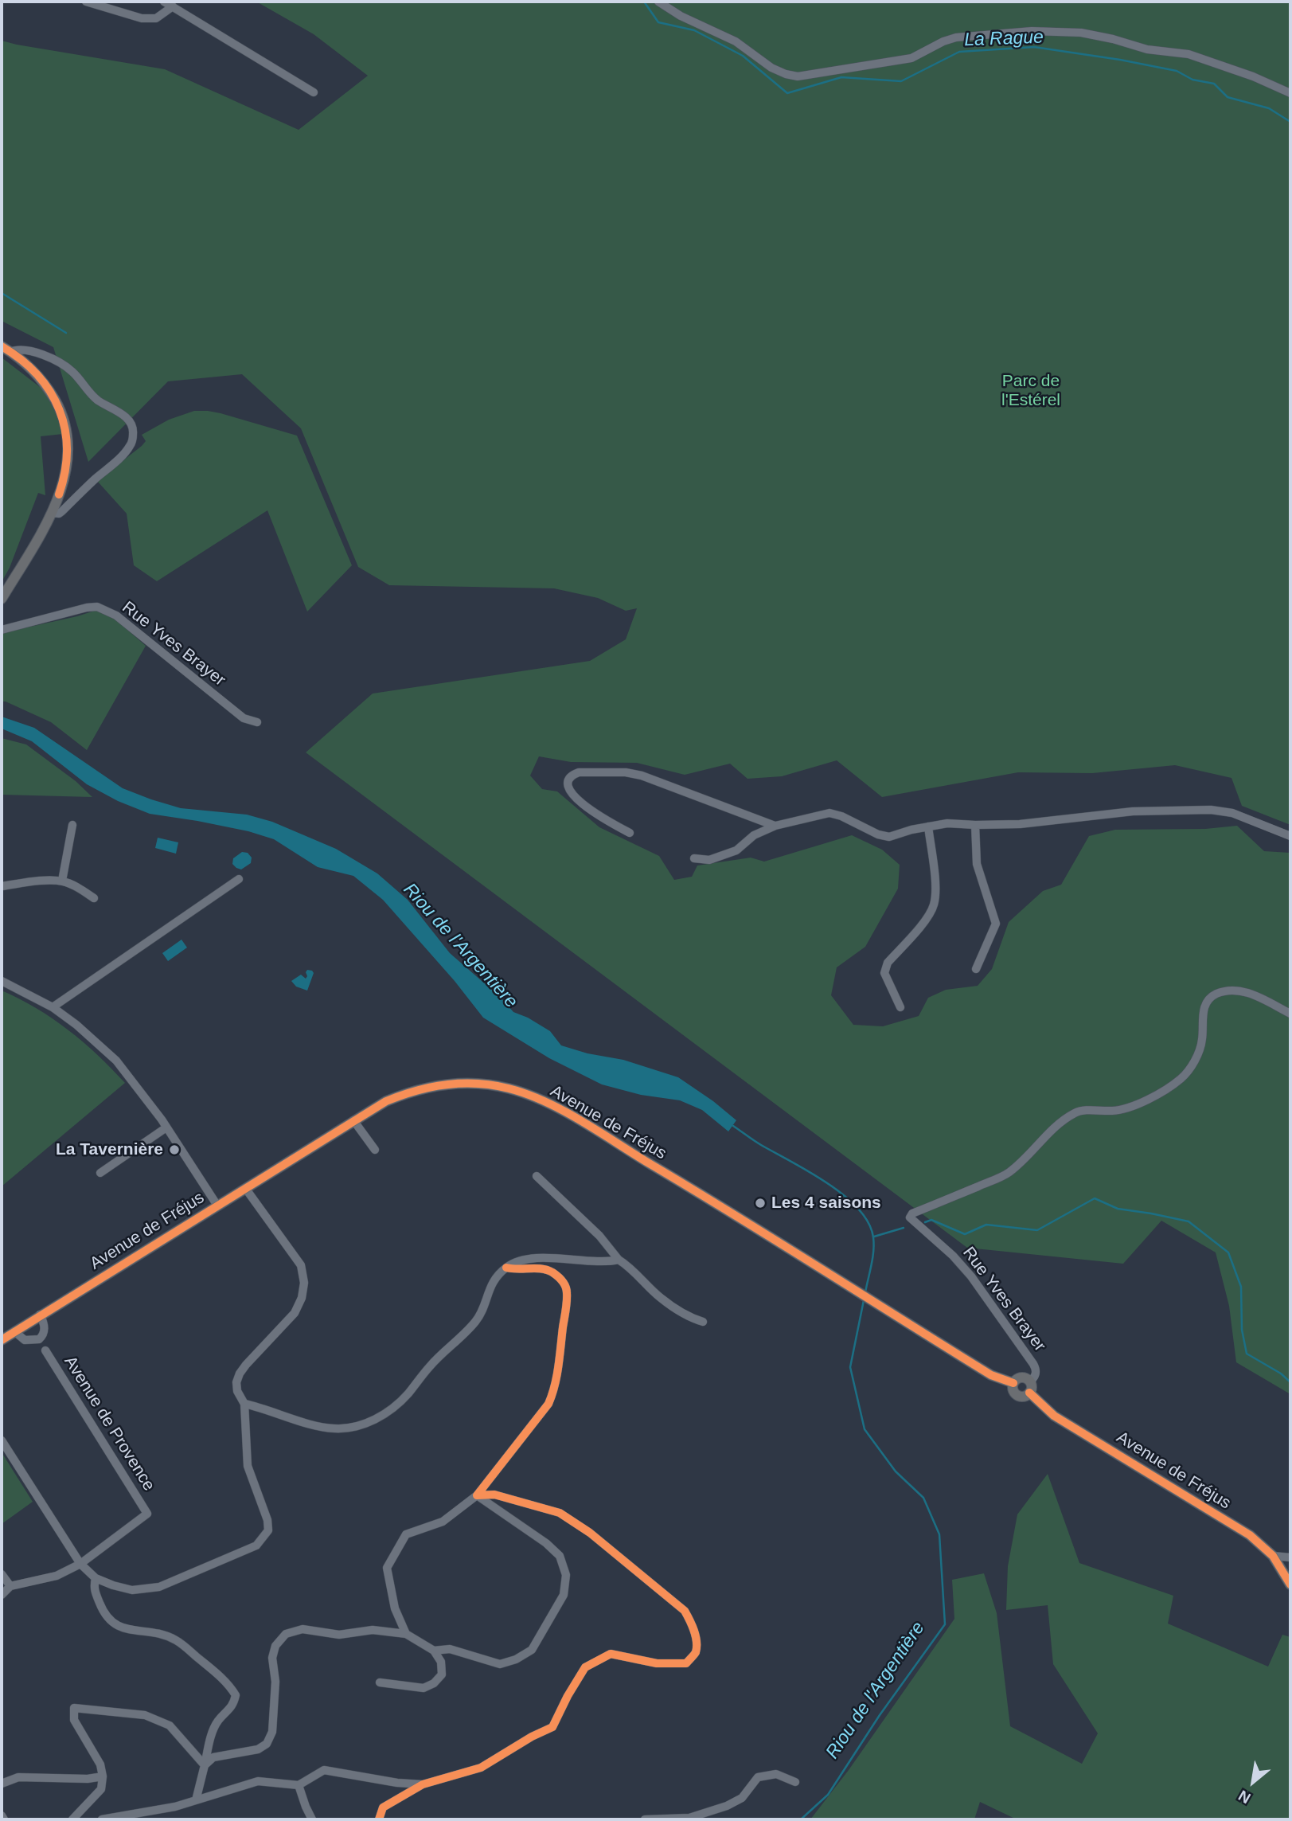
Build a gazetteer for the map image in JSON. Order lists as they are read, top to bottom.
{
  "streets": {
    "main road": ["Avenue de Fréjus"],
    "street": ["Rue Yves Brayer", "Avenue de Provence"]
  },
  "crossings": [
    ["Rue Yves Brayer", "Avenue de Fréjus"]
  ],
  "water": ["La Rague", "Riou de l'Argentière"],
  "parks": ["Parc de l'Estérel"],
  "places": ["La Tavernière", "Les 4 saisons"],
  "north": "bottom left"
}
